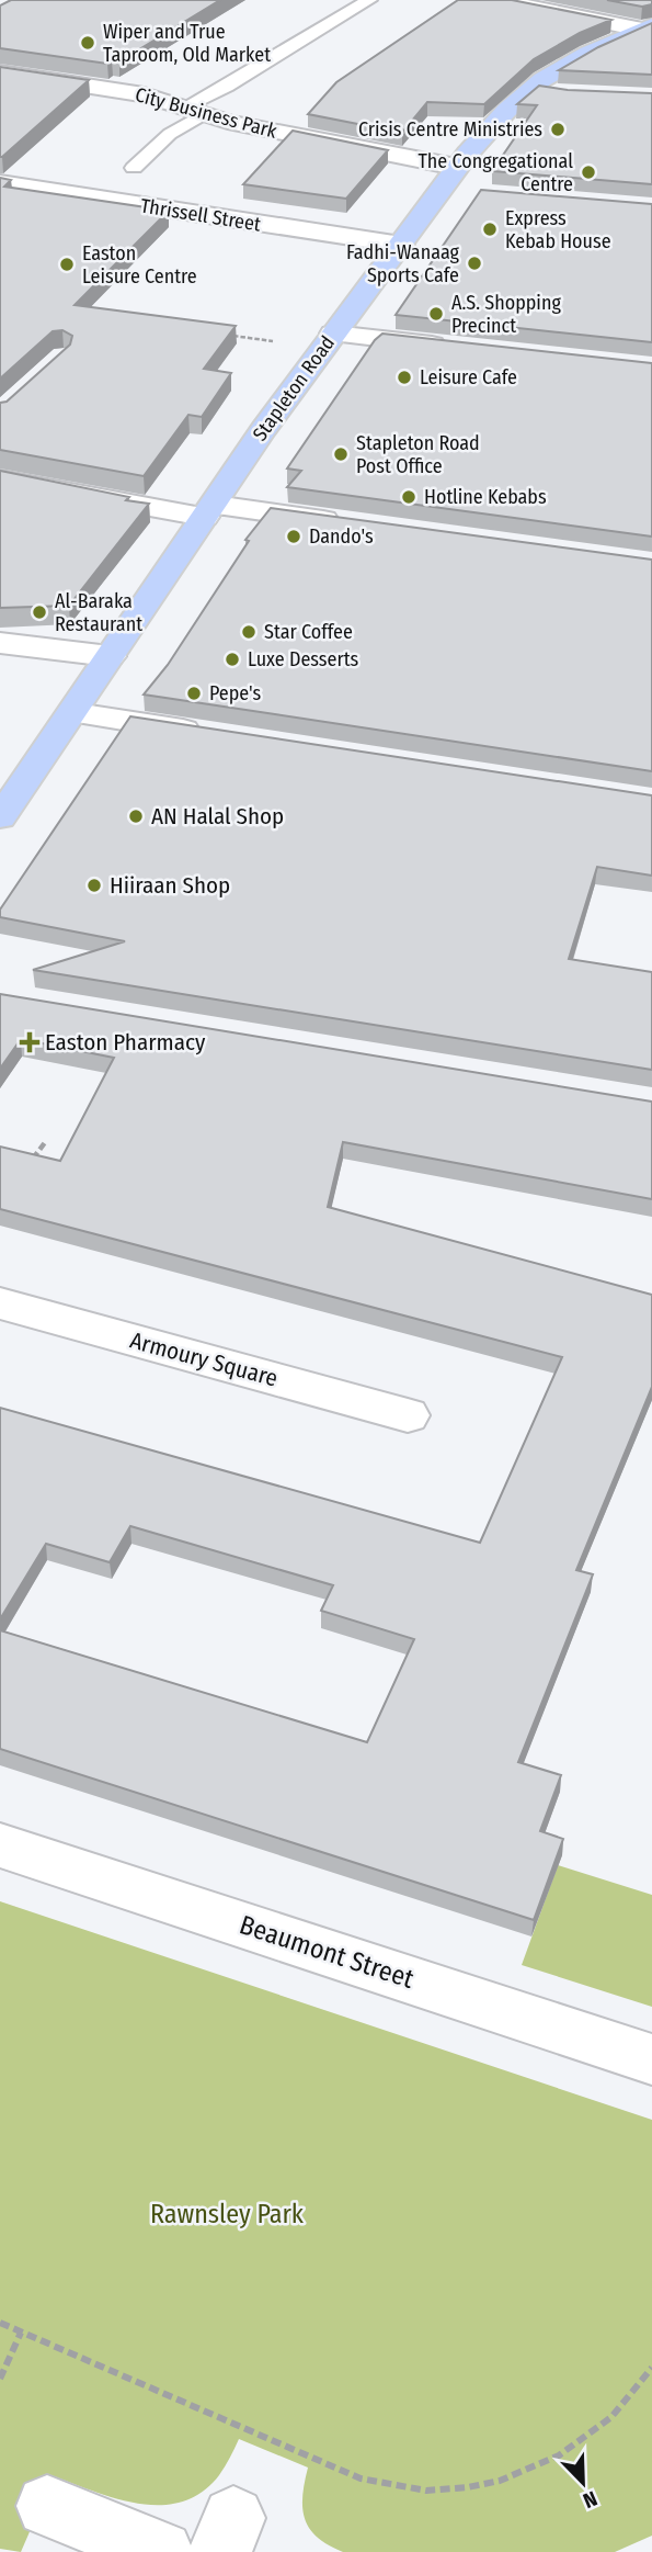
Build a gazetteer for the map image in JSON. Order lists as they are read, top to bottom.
{
  "streets": {
    "main road": ["Stapleton Road"],
    "street": [
      "City Business Park",
      "Thrissell Street",
      "Armoury Square",
      "Beaumont Street"
    ]
  },
  "crossings": [
    ["City Business Park", "Stapleton Road"],
    ["Thrissell Street", "Stapleton Road"]
  ],
  "parks": ["Rawnsley Park"],
  "places": {
    "other": [
      "Wiper and True Taproom, Old Market",
      "Crisis Centre Ministries",
      "The Congregational Centre",
      "Express Kebab House",
      "Fadhi-Wanaag Sports Cafe",
      "Easton Leisure Centre",
      "A.S. Shopping Precinct",
      "Leisure Cafe",
      "Stapleton Road Post Office",
      "Hotline Kebabs",
      "Dando's",
      "Al-Baraka Restaurant",
      "Star Coffee",
      "Luxe Desserts",
      "Pepe's",
      "AN Halal Shop",
      "Hiiraan Shop"
    ],
    "health": ["Easton Pharmacy"]
  },
  "north": "bottom right"
}
